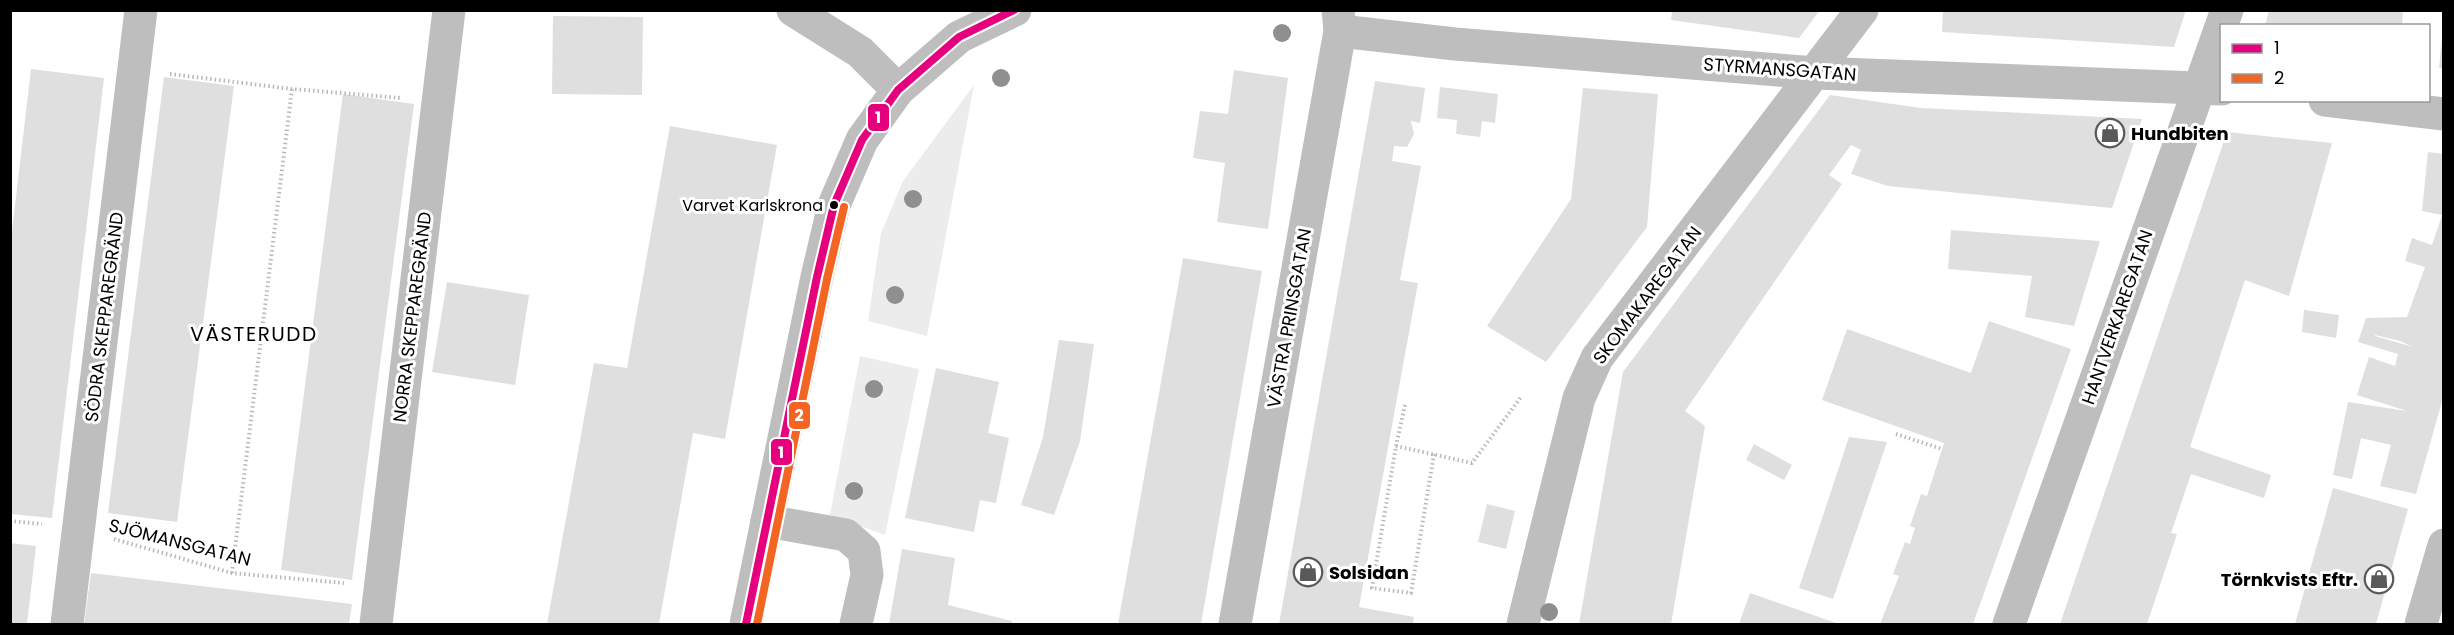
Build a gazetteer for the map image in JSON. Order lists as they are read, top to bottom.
{
  "streets": {
    "street": [
      "STYRMANSGATAN",
      "SKOMAKAREGATAN",
      "SÖDRA SKEPPAREGRÄND",
      "NORRA SKEPPAREGRÄND",
      "HANTVERKAREGATAN",
      "VÄSTRA PRINSGATAN"
    ],
    "path": ["SJÖMANSGATAN"]
  },
  "crossings": [
    ["STYRMANSGATAN", "SKOMAKAREGATAN"],
    ["STYRMANSGATAN", "HANTVERKAREGATAN"],
    ["STYRMANSGATAN", "VÄSTRA PRINSGATAN"],
    ["SÖDRA SKEPPAREGRÄND", "SJÖMANSGATAN"],
    ["NORRA SKEPPAREGRÄND", "SJÖMANSGATAN"]
  ],
  "districts": ["VÄSTERUDD"],
  "places": {
    "shop": ["Hundbiten", "Solsidan", "Törnkvists Eftr."],
    "other": ["Varvet Karlskrona"]
  },
  "lines": ["transit line 1", "transit line 2"],
  "legend": ["1", "2"]
}
